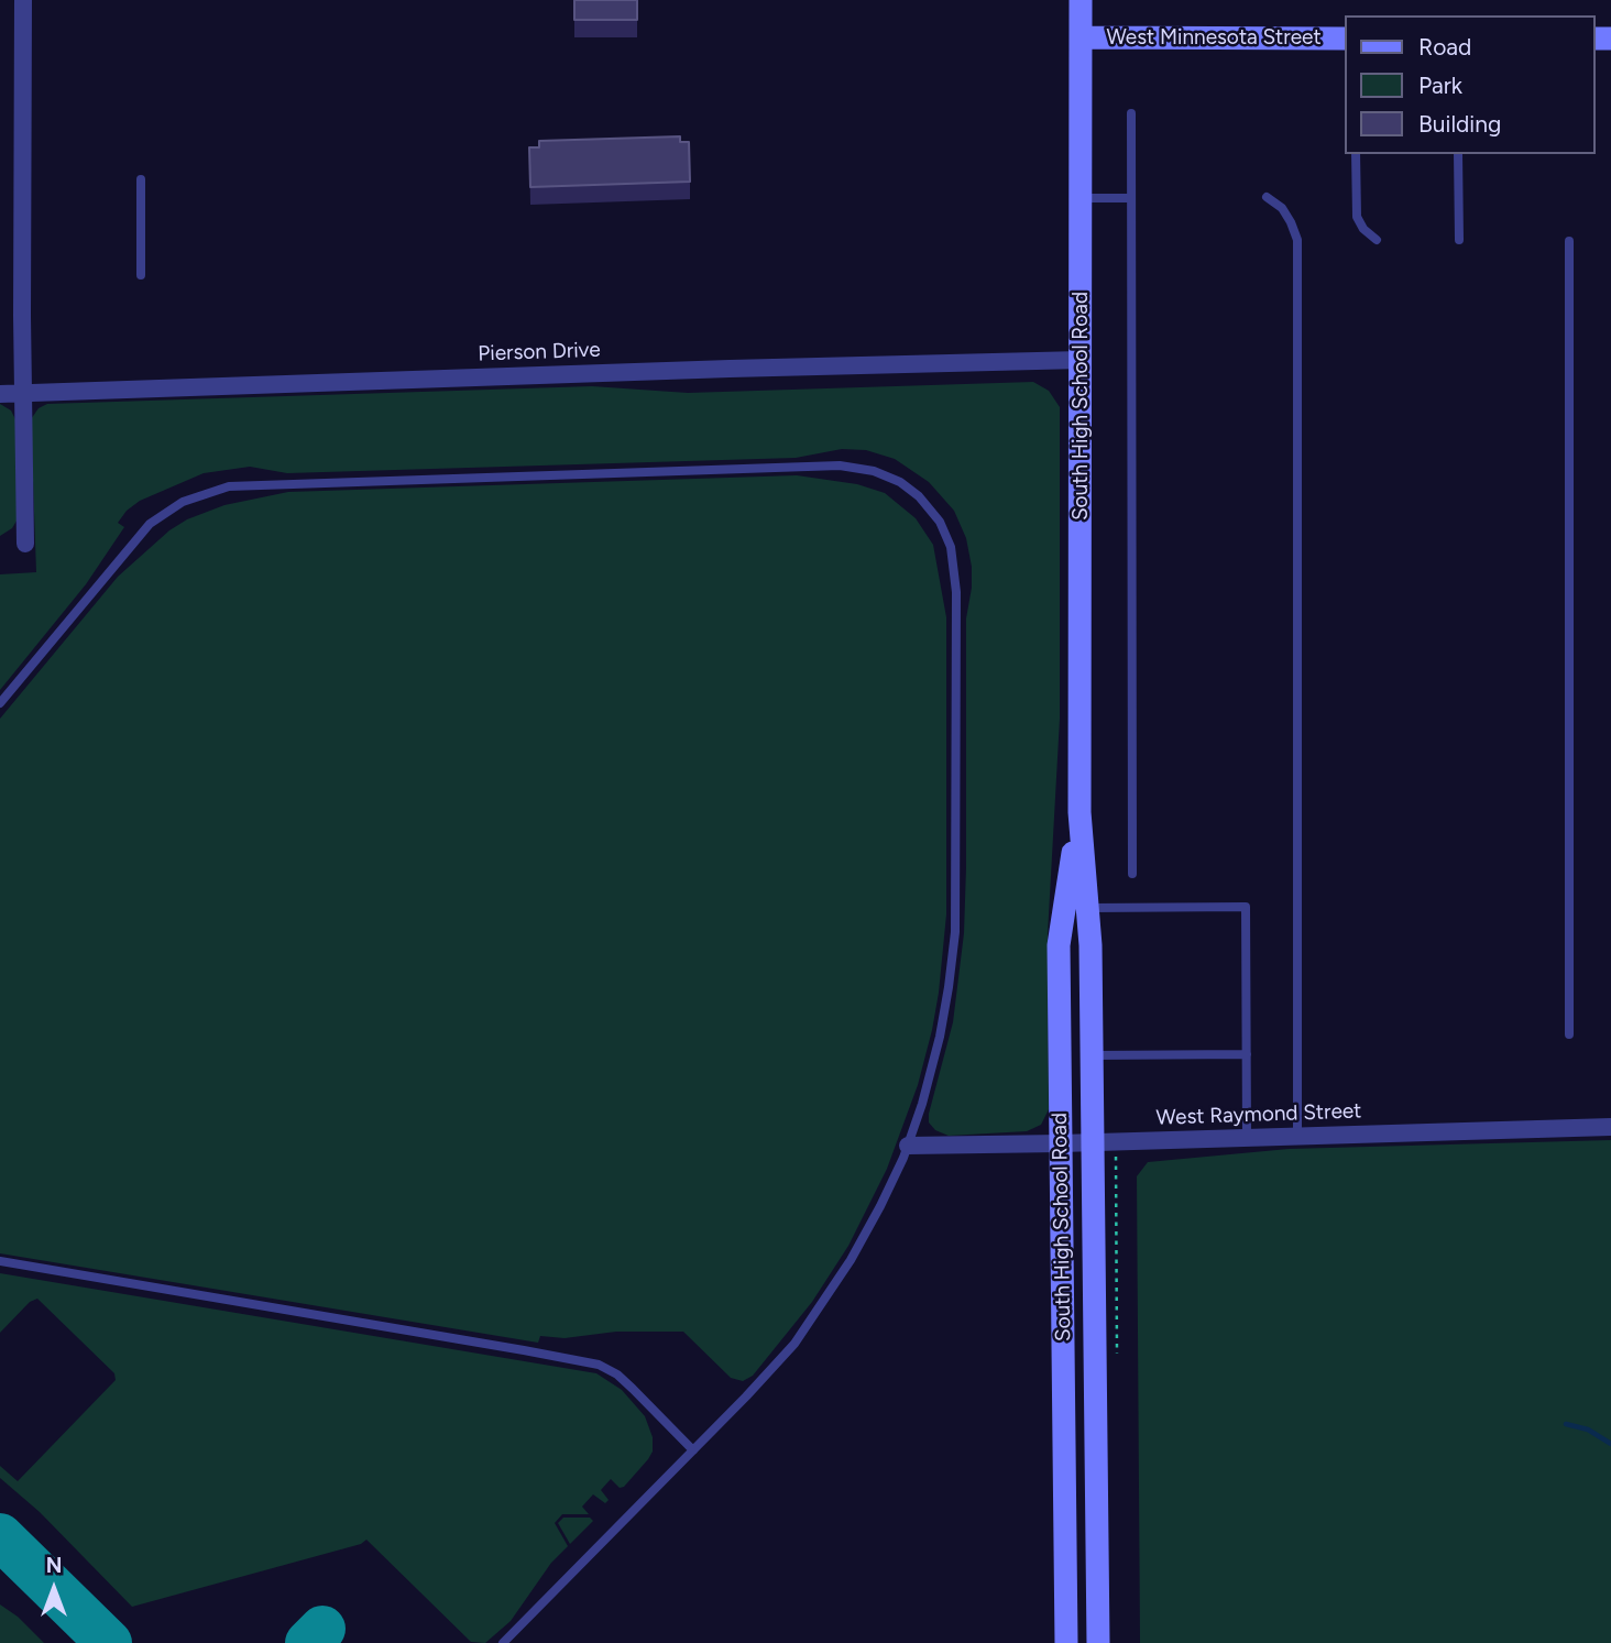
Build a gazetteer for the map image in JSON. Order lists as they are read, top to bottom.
{
  "streets": {
    "street": [
      "West Minnesota Street",
      "Pierson Drive",
      "South High School Road",
      "West Raymond Street"
    ]
  },
  "crossings": [
    ["West Minnesota Street", "South High School Road"],
    ["Pierson Drive", "South High School Road"],
    ["South High School Road", "West Raymond Street"]
  ],
  "legend": ["Road", "Park", "Building"],
  "north": "top"
}
